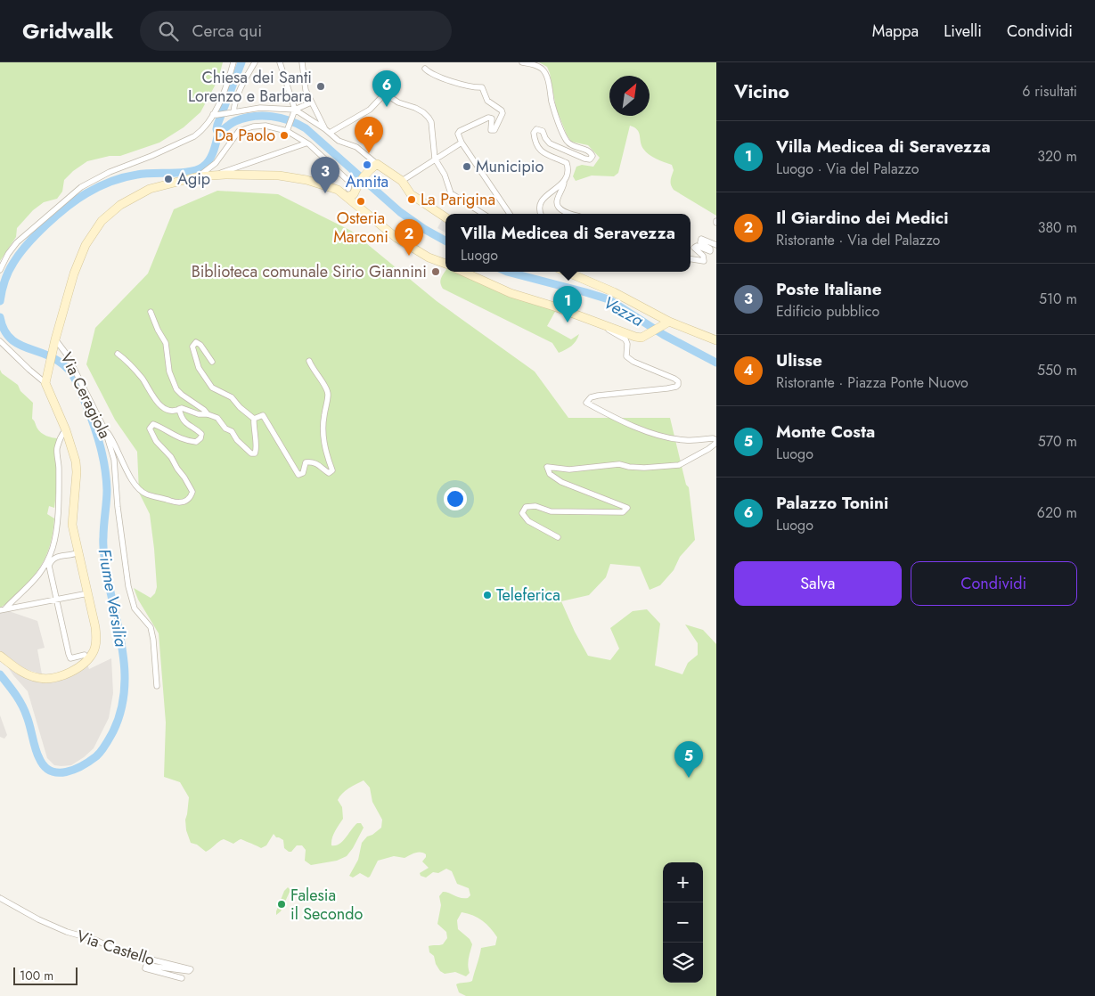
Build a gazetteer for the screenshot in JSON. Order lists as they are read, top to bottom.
{
  "streets": {
    "street": ["Via Ceragiola", "Via Castello"]
  },
  "water": ["Vezza", "Fiume Versilia"],
  "places": [
    "Chiesa dei Santi Lorenzo e Barbara",
    "Da Paolo",
    "Annita",
    "Municipio",
    "Agip",
    "La Parigina",
    "Osteria Marconi",
    "Biblioteca comunale Sirio Giannini",
    "Teleferica",
    "Falesia il Secondo"
  ],
  "scale_bar": "100 m",
  "north": "top right",
  "page": {
    "header": "Gridwalk",
    "search": "Cerca qui",
    "nav": ["Mappa", "Livelli", "Condividi"],
    "heading": ["Vicino", "6 risultati"],
    "pins": [
      "6",
      "4",
      "3",
      "2",
      "1",
      "5"
    ],
    "list": [
      {
        "mark": "1",
        "name": "Villa Medicea di Seravezza",
        "note": "Luogo · Via del Palazzo",
        "value": "320 m"
      },
      {
        "mark": "2",
        "name": "Il Giardino dei Medici",
        "note": "Ristorante · Via del Palazzo",
        "value": "380 m"
      },
      {
        "mark": "3",
        "name": "Poste Italiane",
        "note": "Edificio pubblico",
        "value": "510 m"
      },
      {
        "mark": "4",
        "name": "Ulisse",
        "note": "Ristorante · Piazza Ponte Nuovo",
        "value": "550 m"
      },
      {
        "mark": "5",
        "name": "Monte Costa",
        "note": "Luogo",
        "value": "570 m"
      },
      {
        "mark": "6",
        "name": "Palazzo Tonini",
        "note": "Luogo",
        "value": "620 m"
      }
    ],
    "popup": ["Villa Medicea di Seravezza", "Luogo"],
    "buttons": ["Salva", "Condividi"],
    "map_buttons": ["+", "−"],
    "scale": "100 m"
  }
}
